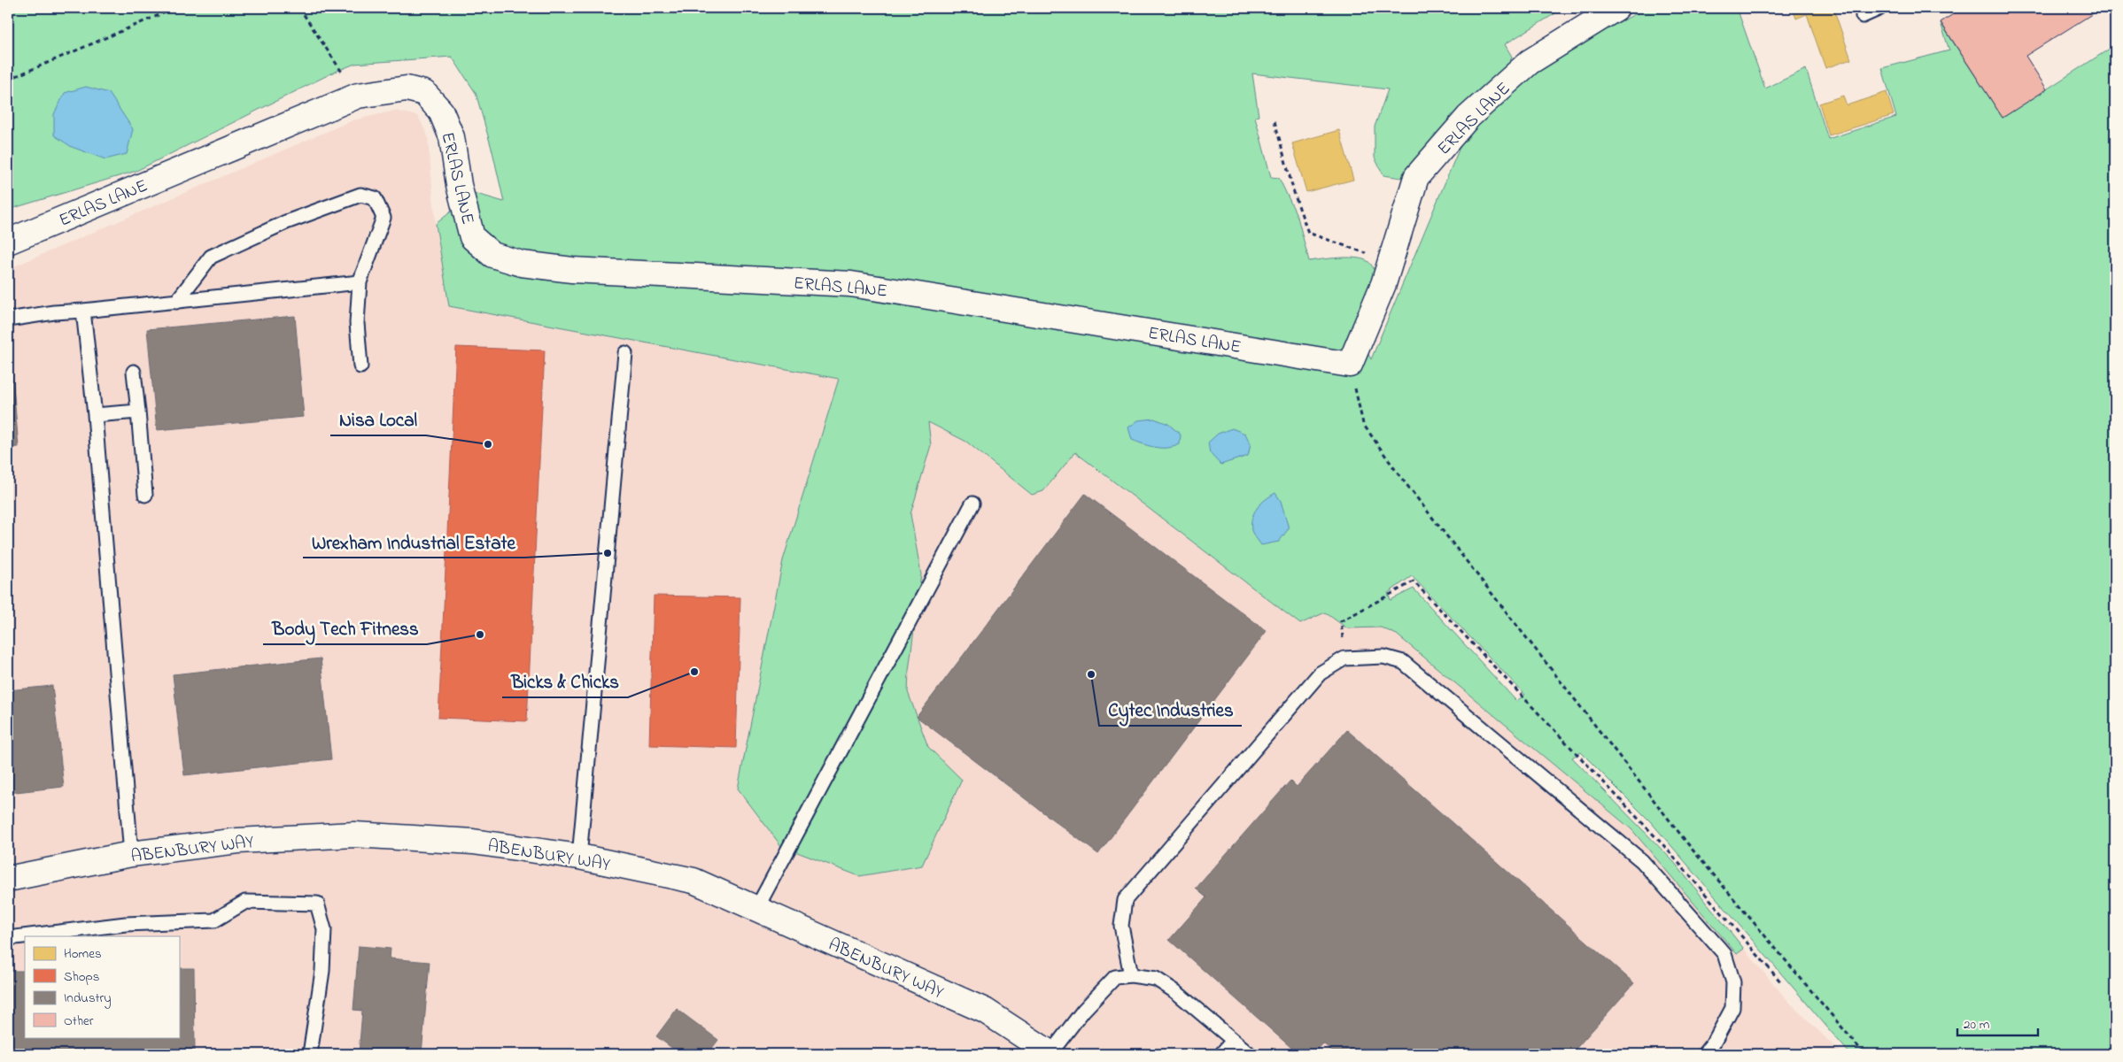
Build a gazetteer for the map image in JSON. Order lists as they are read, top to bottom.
{
  "streets": {
    "street": ["ERLAS LANE", "ABENBURY WAY"]
  },
  "places": [
    "Nisa Local",
    "Wrexham Industrial Estate",
    "Body Tech Fitness",
    "Bicks & Chicks",
    "Cytec Industries"
  ],
  "legend": [
    "Homes",
    "Shops",
    "Industry",
    "Other"
  ],
  "scale_bar": "20 m"
}
